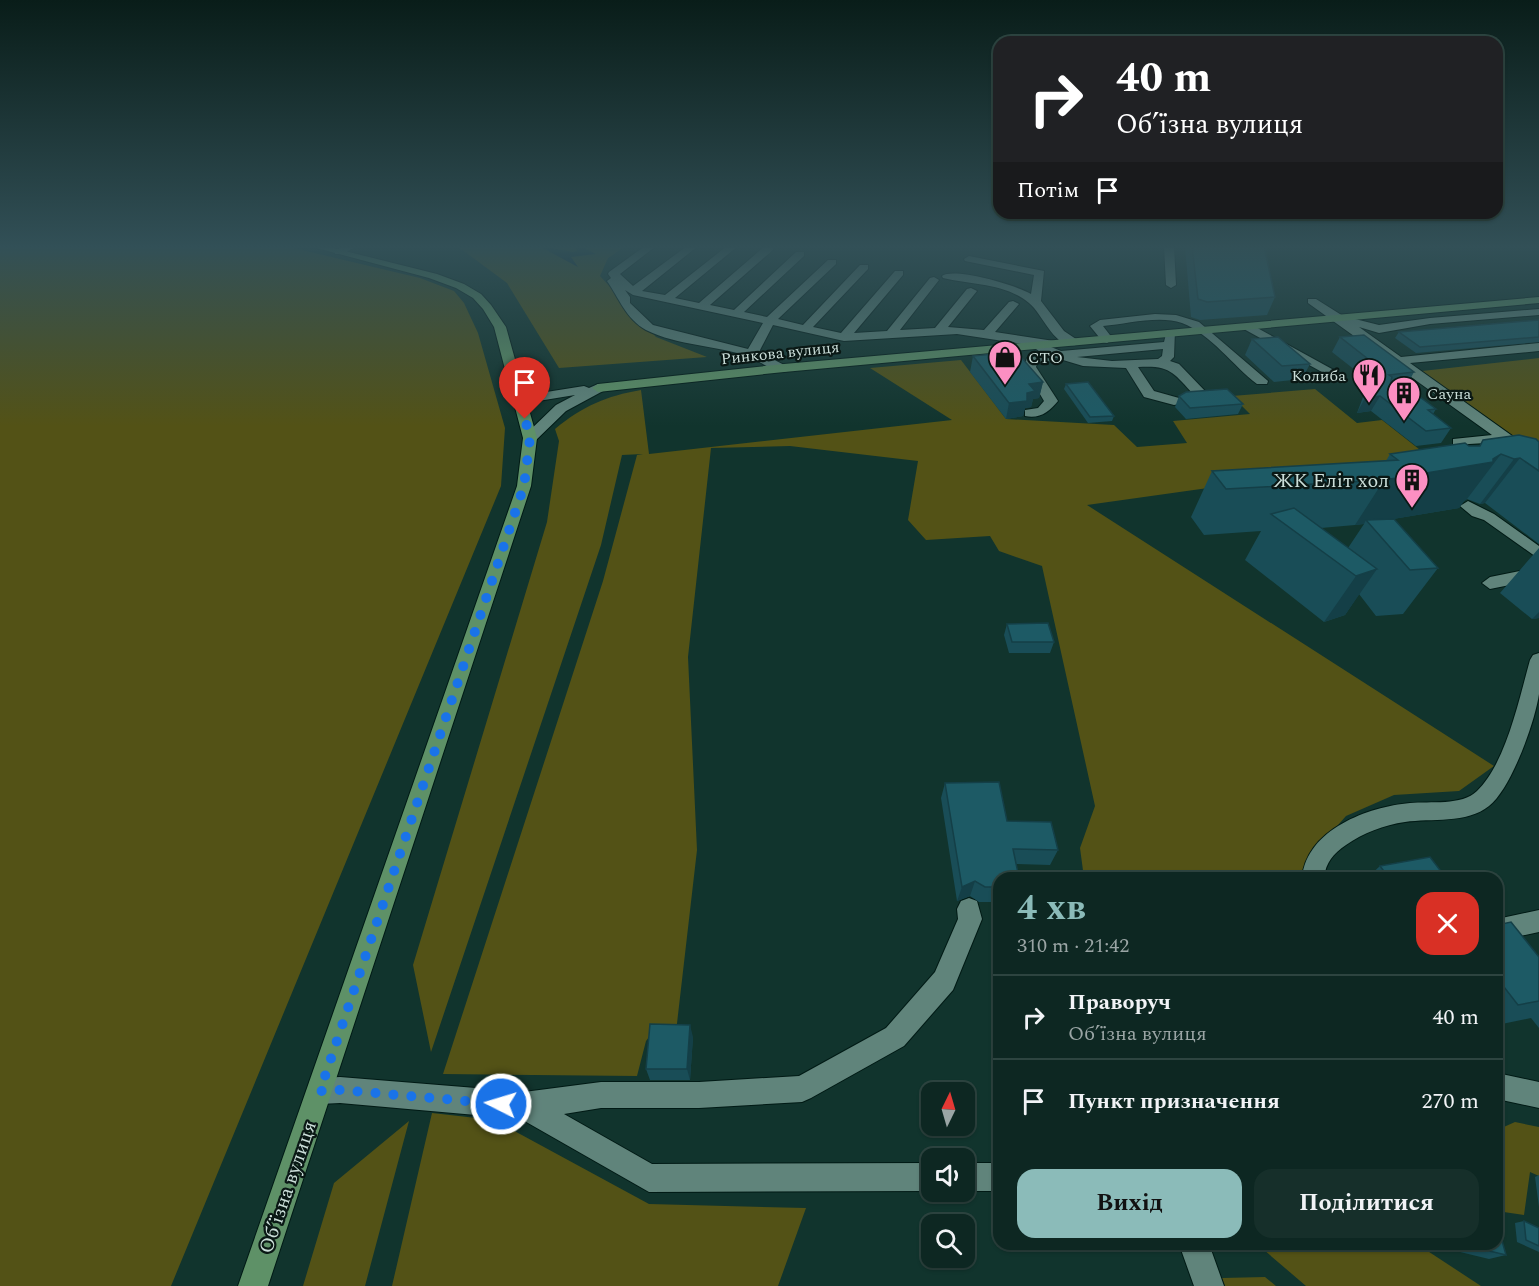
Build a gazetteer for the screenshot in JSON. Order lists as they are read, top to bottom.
{
  "streets": {
    "main road": ["Ринкова вулиця", "Обʼїзна вулиця"]
  },
  "crossings": [
    ["Ринкова вулиця", "Обʼїзна вулиця"]
  ],
  "places": {
    "shop": ["СТО"],
    "restaurant": ["Колиба"],
    "building": ["Сауна", "ЖК Еліт хол"]
  },
  "north": "top",
  "page": {
    "turn": ["40 m", "Обʼїзна вулиця"],
    "then": "Потім",
    "heading": ["4 хв", "310 m · 21:42"],
    "list": [
      {
        "name": "Праворуч",
        "note": "Обʼїзна вулиця",
        "value": "40 m"
      },
      {
        "name": "Пункт призначення",
        "value": "270 m"
      }
    ],
    "buttons": ["Вихід", "Поділитися"]
  }
}
